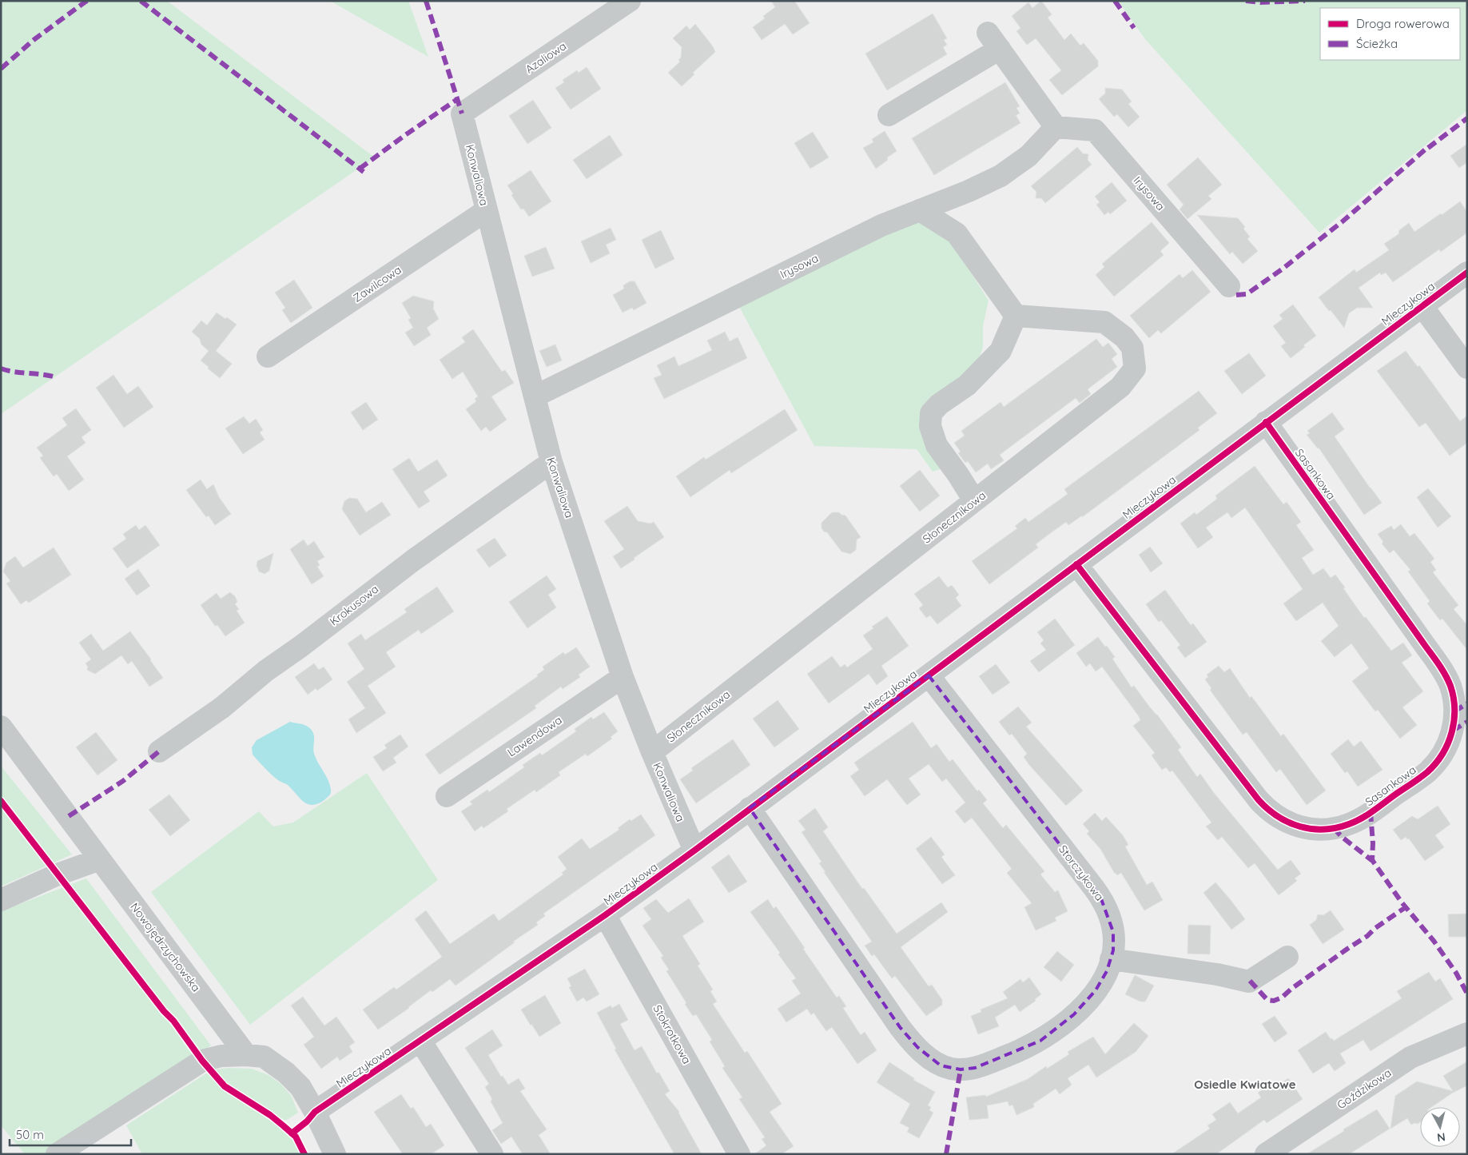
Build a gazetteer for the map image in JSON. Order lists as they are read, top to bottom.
{
  "streets": {
    "street": [
      "Azaliowa",
      "Konwaliowa",
      "Irysowa",
      "Zawilcowa",
      "Mieczykowa",
      "Sasankowa",
      "Słonecznikowa",
      "Krokusowa",
      "Lawendowa",
      "Storczykowa",
      "Nowojędrzychowska",
      "Stokrotkowa",
      "Goździkowa"
    ]
  },
  "crossings": [
    ["Azaliowa", "Konwaliowa"],
    ["Konwaliowa", "Irysowa"],
    ["Konwaliowa", "Zawilcowa"],
    ["Konwaliowa", "Mieczykowa"],
    ["Konwaliowa", "Słonecznikowa"],
    ["Konwaliowa", "Krokusowa"],
    ["Konwaliowa", "Lawendowa"],
    ["Mieczykowa", "Sasankowa"],
    ["Mieczykowa", "Storczykowa"],
    ["Mieczykowa", "Stokrotkowa"]
  ],
  "districts": ["Osiedle Kwiatowe"],
  "legend": ["Droga rowerowa", "Ścieżka"],
  "scale_bar": "50 m",
  "north": "bottom"
}
